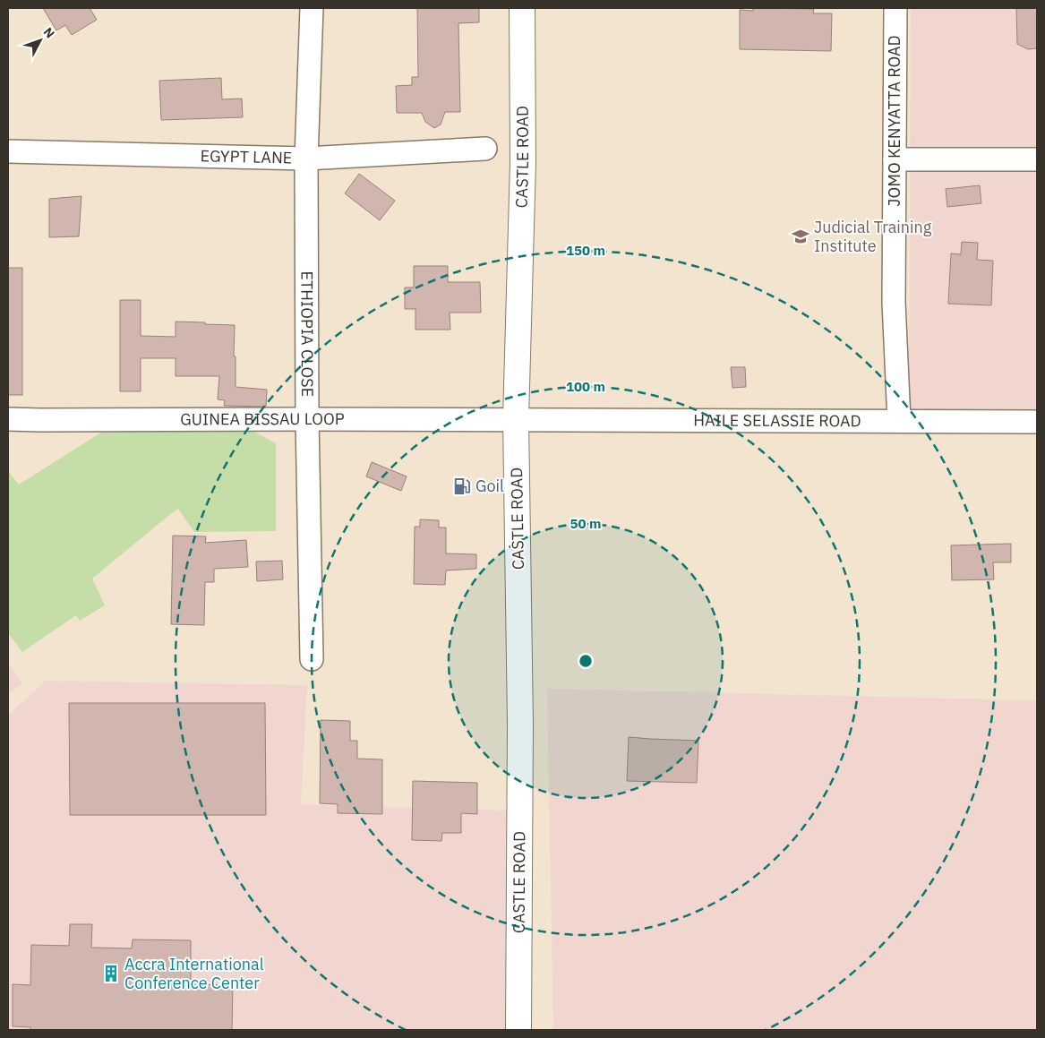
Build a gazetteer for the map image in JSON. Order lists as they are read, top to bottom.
{
  "streets": {
    "main road": ["CASTLE ROAD"],
    "street": [
      "JOMO KENYATTA ROAD",
      "EGYPT LANE",
      "ETHIOPIA CLOSE",
      "GUINEA BISSAU LOOP",
      "HAILE SELASSIE ROAD"
    ]
  },
  "crossings": [
    ["JOMO KENYATTA ROAD", "HAILE SELASSIE ROAD"],
    ["CASTLE ROAD", "GUINEA BISSAU LOOP"],
    ["CASTLE ROAD", "HAILE SELASSIE ROAD"],
    ["EGYPT LANE", "ETHIOPIA CLOSE"],
    ["ETHIOPIA CLOSE", "GUINEA BISSAU LOOP"],
    ["GUINEA BISSAU LOOP", "HAILE SELASSIE ROAD"]
  ],
  "places": {
    "school or university": ["Judicial Training Institute"],
    "fuel station": ["Goil"],
    "building": ["Accra International Conference Center"]
  },
  "north": "top right",
  "rings": ["150 m", "100 m", "50 m"]
}
